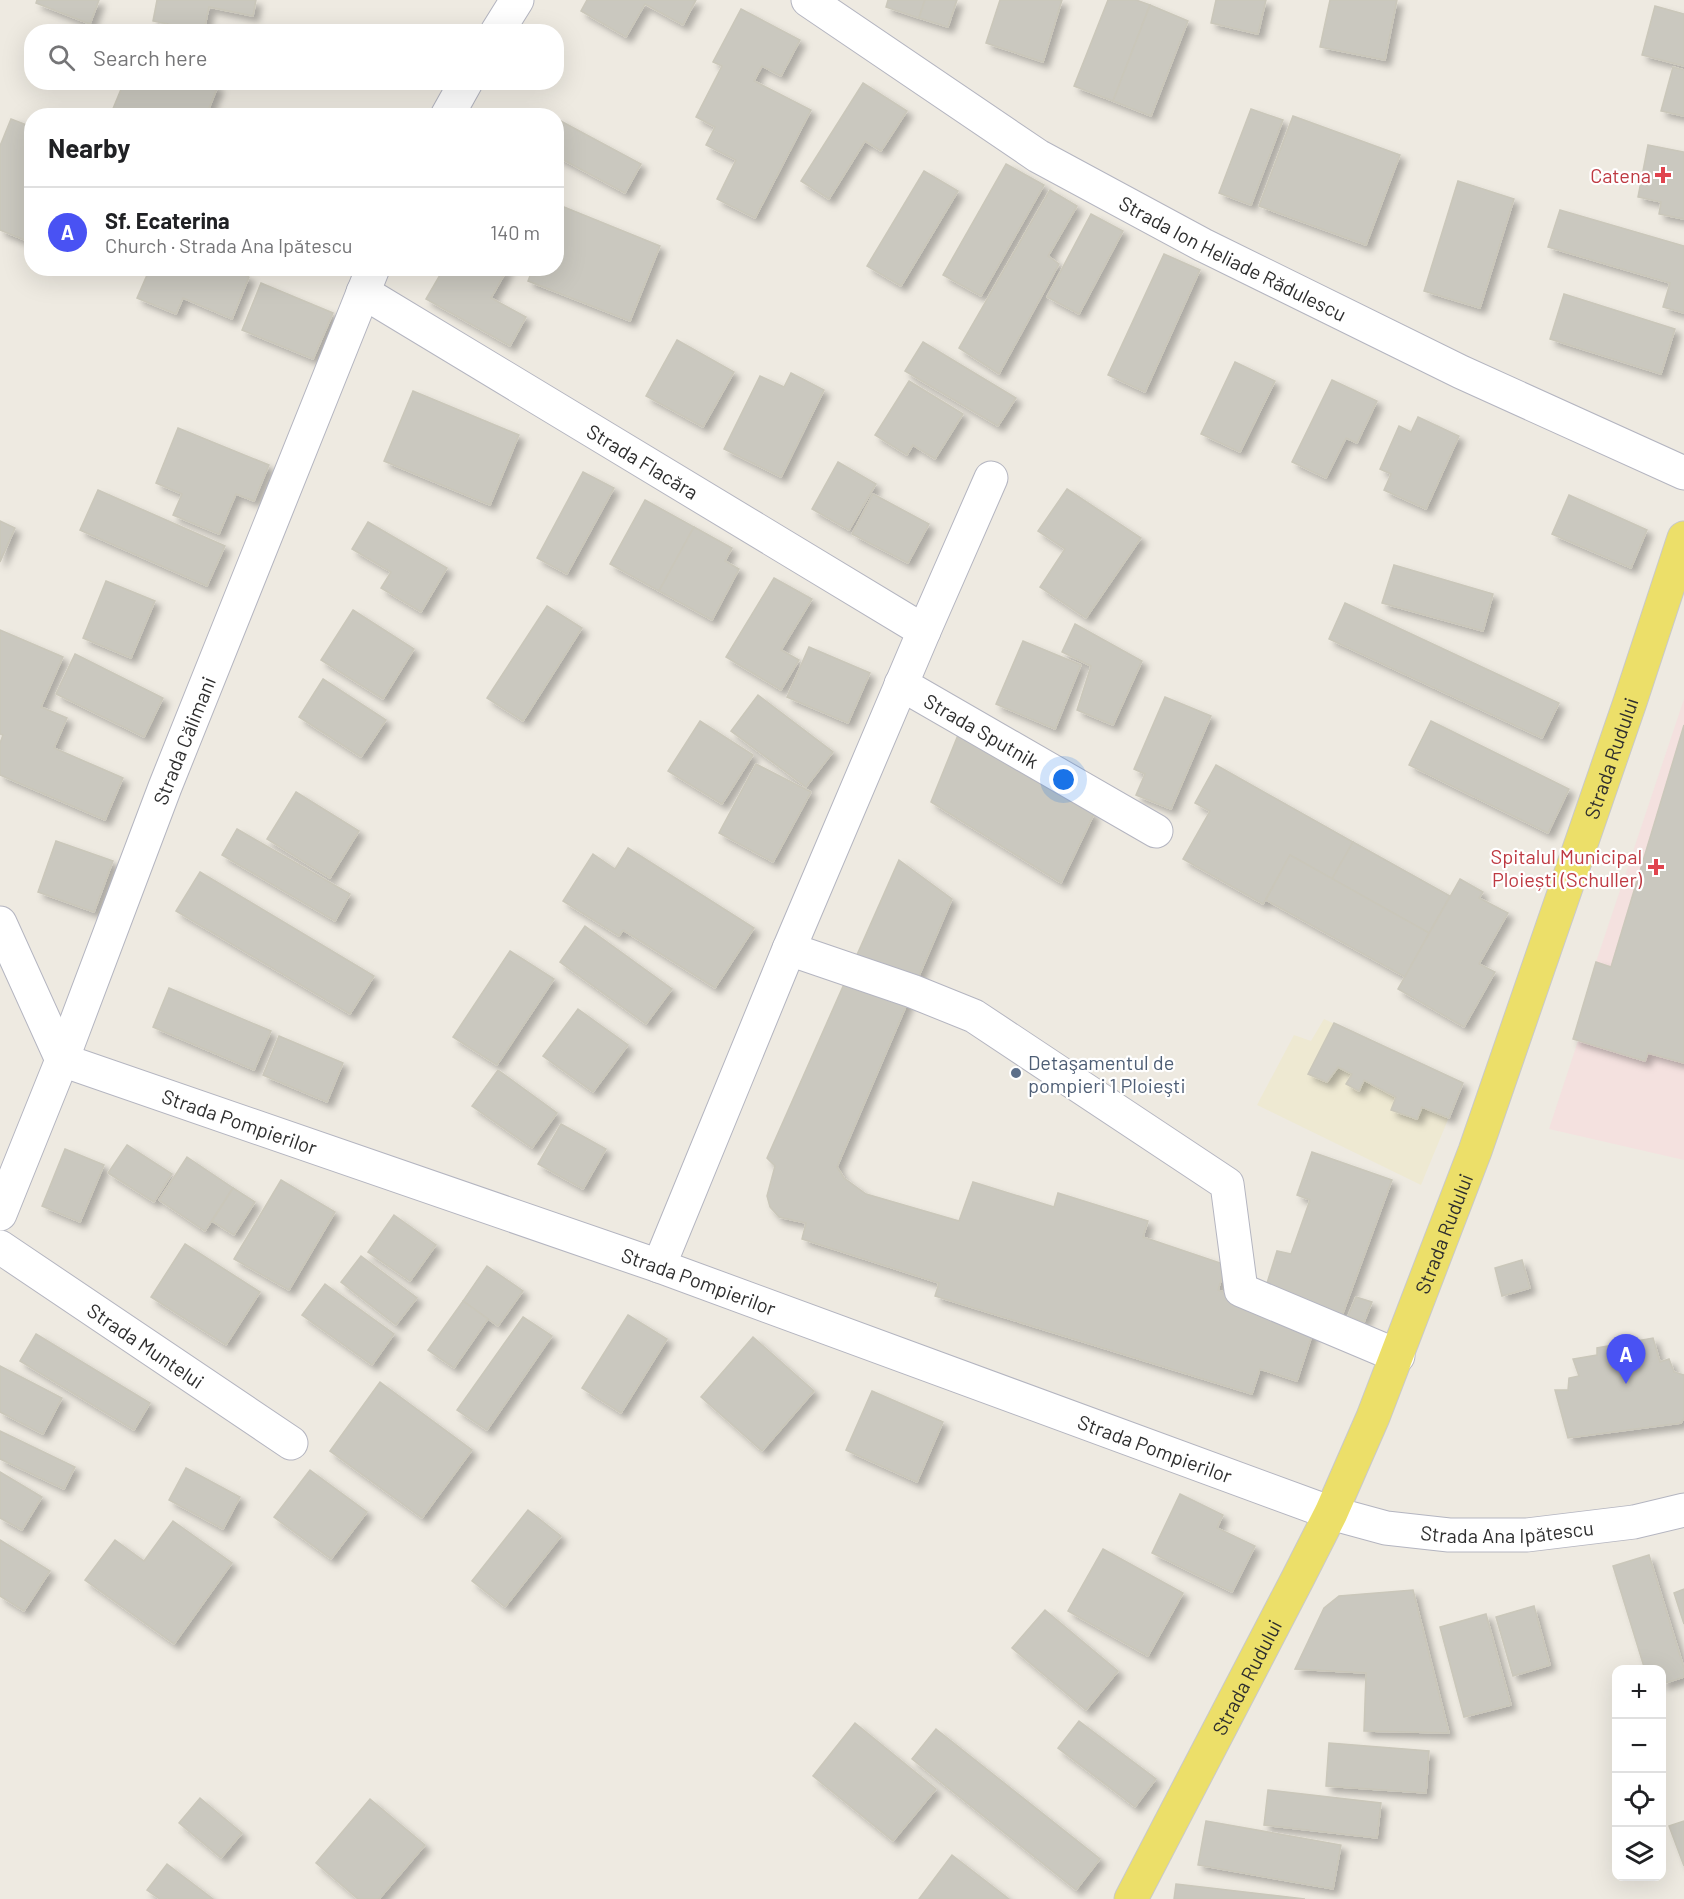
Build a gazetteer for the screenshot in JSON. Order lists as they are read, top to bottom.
{
  "streets": {
    "main road": ["Strada Rudului"],
    "street": [
      "Strada Ion Heliade Rădulescu",
      "Strada Flacăra",
      "Strada Sputnik",
      "Strada Călimani",
      "Strada Pompierilor",
      "Strada Muntelui",
      "Strada Ana Ipătescu"
    ]
  },
  "crossings": [
    ["Strada Flacăra", "Strada Călimani"],
    ["Strada Călimani", "Strada Pompierilor"],
    ["Strada Rudului", "Strada Pompierilor"],
    ["Strada Rudului", "Strada Ana Ipătescu"],
    ["Strada Pompierilor", "Strada Ana Ipătescu"]
  ],
  "places": {
    "health": ["Catena", "Spitalul Municipal Ploiești (Schuller)"],
    "other": ["Detaşamentul de pompieri 1 Ploieşti"]
  },
  "page": {
    "search": "Search here",
    "heading": "Nearby",
    "list": [
      {
        "mark": "A",
        "name": "Sf. Ecaterina",
        "note": "Church · Strada Ana Ipătescu",
        "value": "140 m"
      }
    ],
    "pins": "A",
    "map_buttons": ["+", "−"]
  }
}
